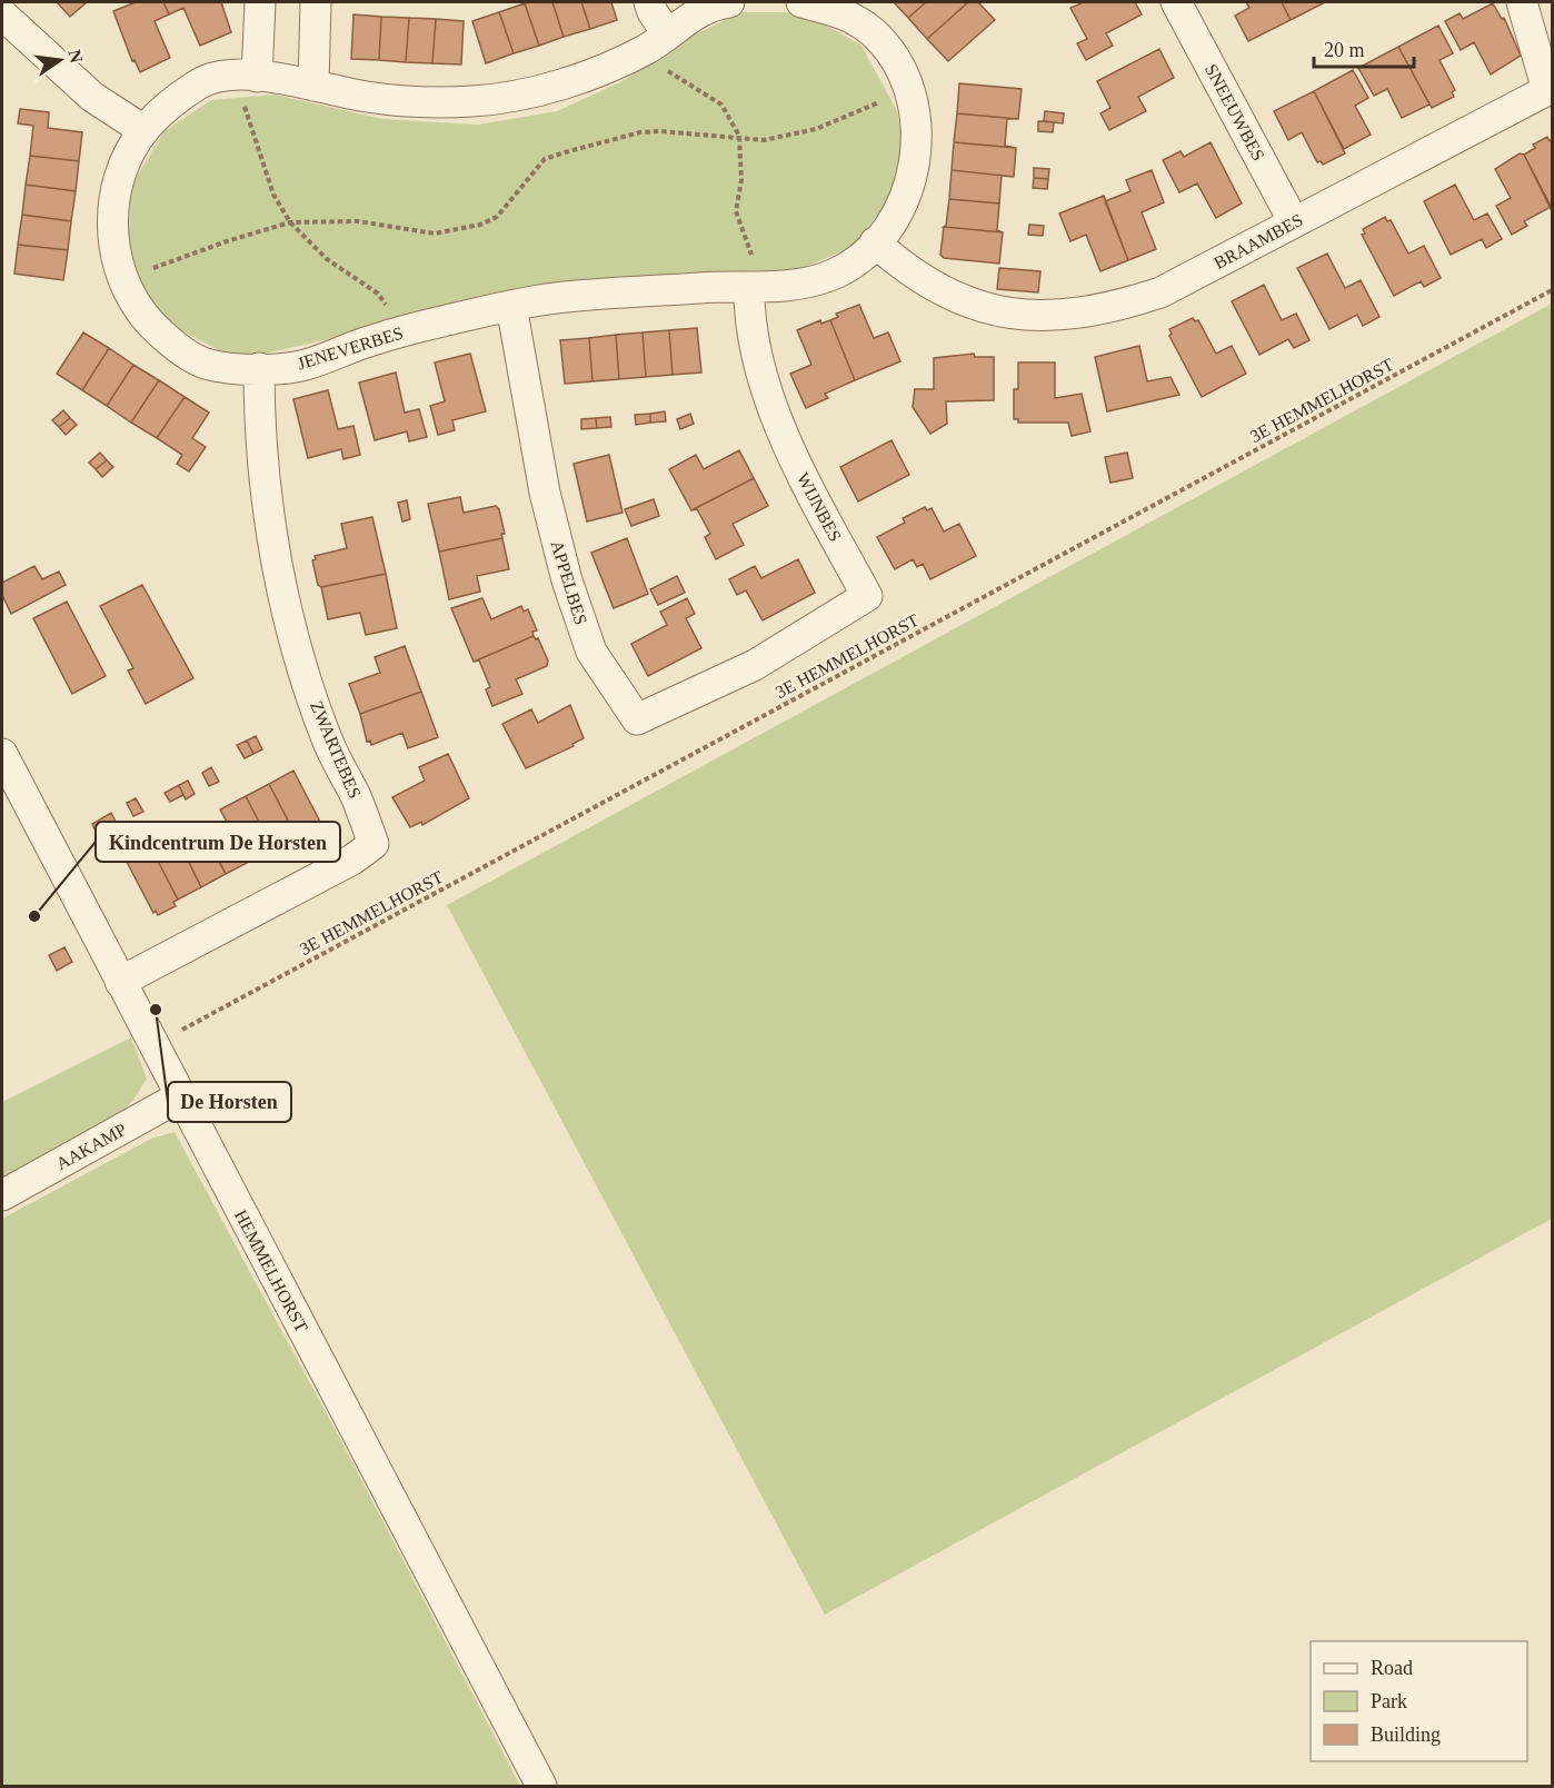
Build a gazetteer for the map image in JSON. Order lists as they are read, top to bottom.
{
  "streets": {
    "street": [
      "SNEEUWBES",
      "BRAAMBES",
      "JENEVERBES",
      "WIJNBES",
      "APPELBES",
      "ZWARTEBES",
      "AAKAMP",
      "HEMMELHORST"
    ],
    "path": ["3E HEMMELHORST"]
  },
  "crossings": [
    ["SNEEUWBES", "BRAAMBES"],
    ["BRAAMBES", "JENEVERBES"],
    ["JENEVERBES", "WIJNBES"],
    ["JENEVERBES", "APPELBES"],
    ["JENEVERBES", "ZWARTEBES"],
    ["3E HEMMELHORST", "HEMMELHORST"],
    ["WIJNBES", "APPELBES"],
    ["ZWARTEBES", "HEMMELHORST"],
    ["AAKAMP", "HEMMELHORST"]
  ],
  "places": ["Kindcentrum De Horsten", "De Horsten"],
  "legend": ["Road", "Park", "Building"],
  "scale_bar": "20 m",
  "north": "right"
}
